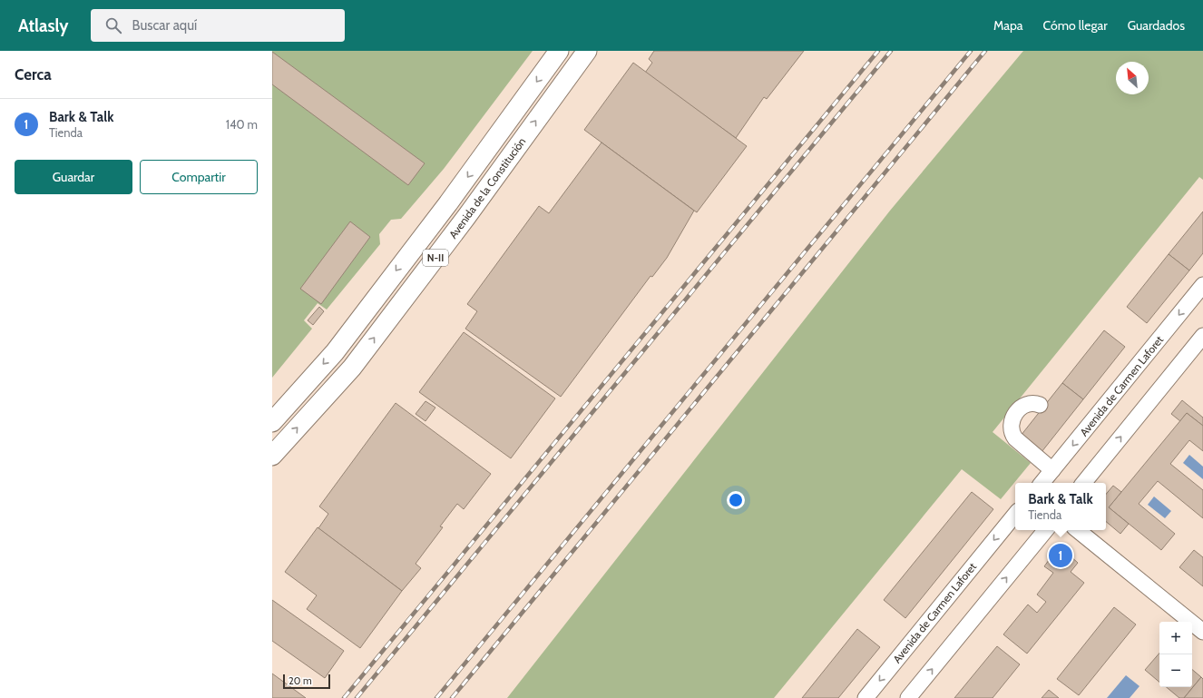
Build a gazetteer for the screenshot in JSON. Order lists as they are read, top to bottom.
{
  "streets": {
    "main road": ["Avenida de la Constitución", "N-II"],
    "street": ["Avenida de Carmen Laforet"]
  },
  "scale_bar": "20 m",
  "north": "top left",
  "page": {
    "header": "Atlasly",
    "search": "Buscar aquí",
    "nav": ["Mapa", "Cómo llegar", "Guardados"],
    "heading": "Cerca",
    "list": [
      {
        "mark": "1",
        "name": "Bark & Talk",
        "note": "Tienda",
        "value": "140 m"
      }
    ],
    "buttons": ["Guardar", "Compartir"],
    "popup": ["Bark & Talk", "Tienda"],
    "pins": "1",
    "map_buttons": ["+", "−"],
    "scale": "20 m"
  }
}
